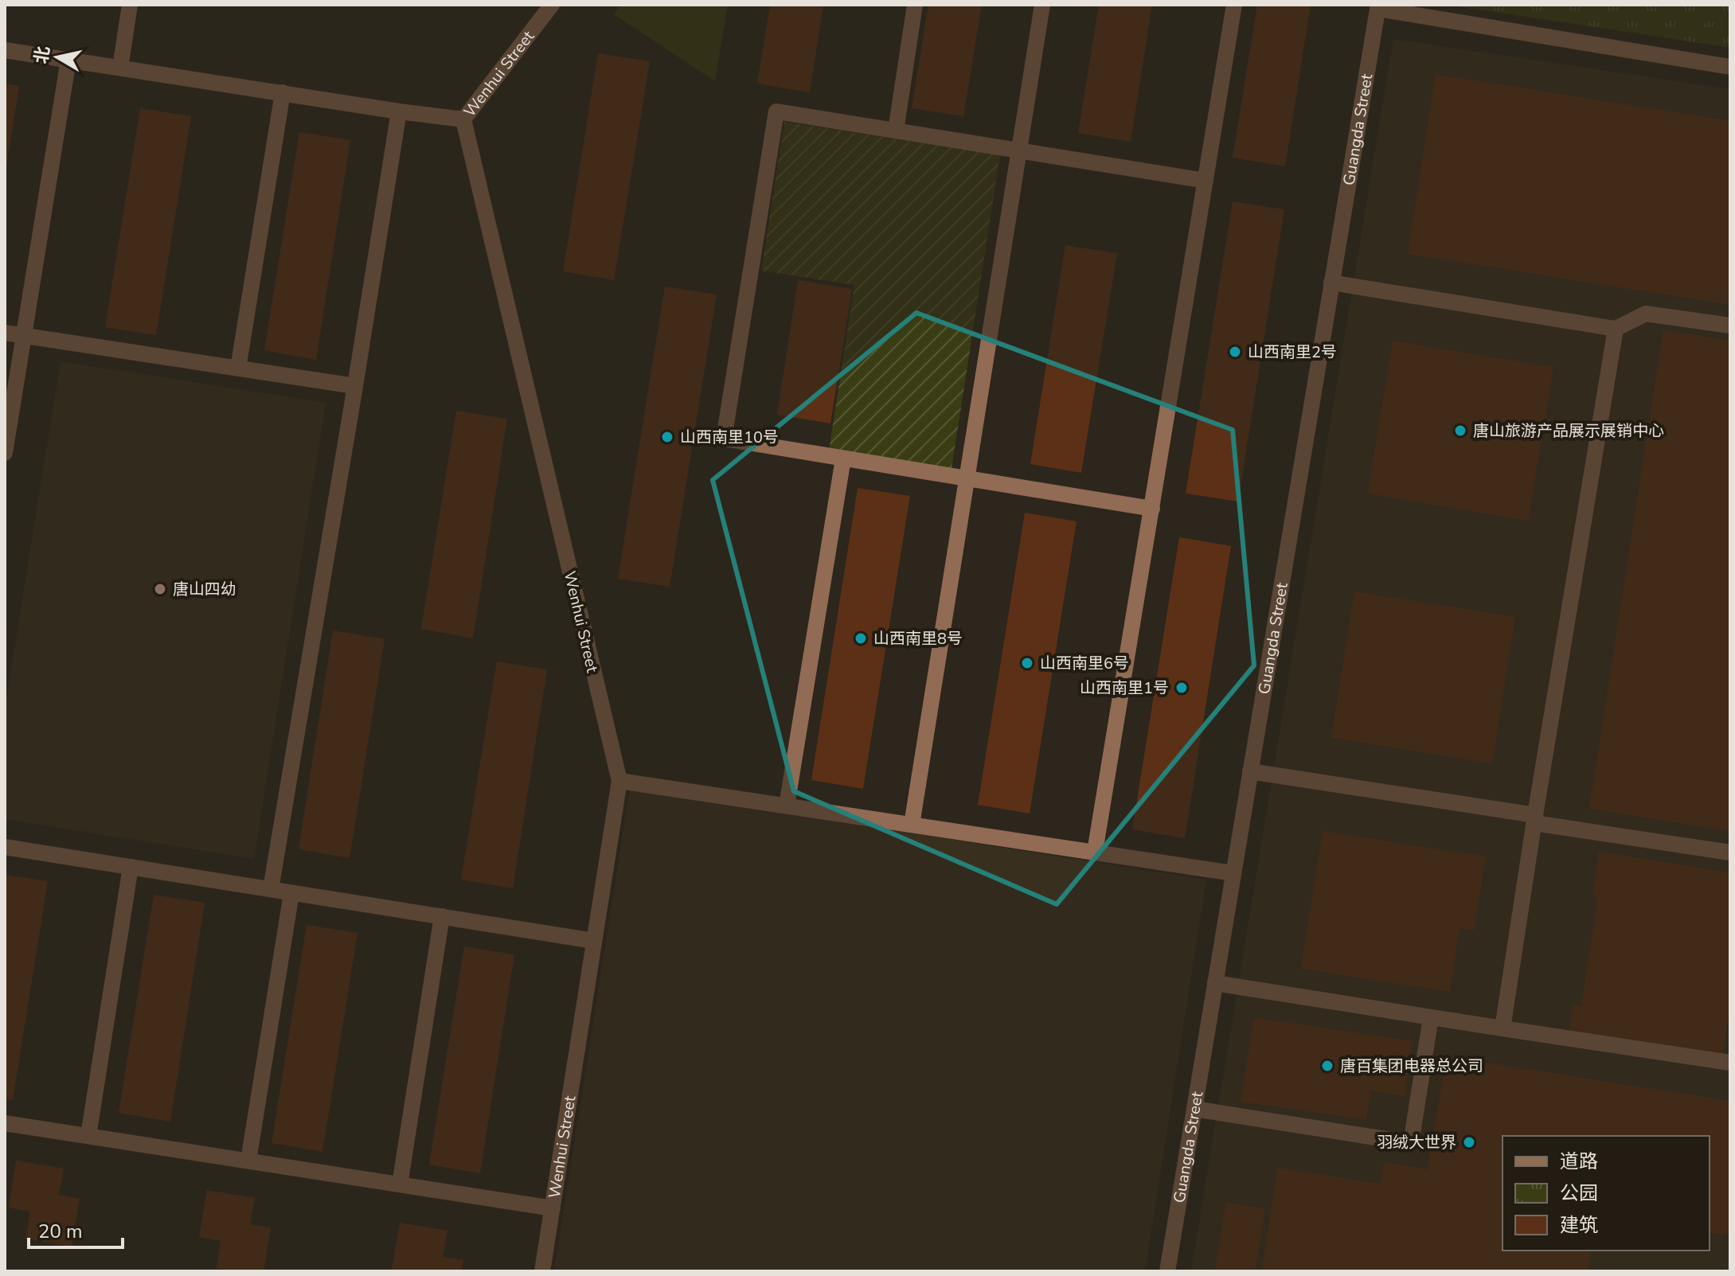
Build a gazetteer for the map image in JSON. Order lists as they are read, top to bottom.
{
  "streets": {
    "street": ["Wenhui Street", "Guangda Street"]
  },
  "places": [
    "山西南里2号",
    "唐山旅游产品展示展销中心",
    "山西南里10号",
    "唐山四幼",
    "山西南里8号",
    "山西南里6号",
    "山西南里1号",
    "唐百集团电器总公司",
    "羽绒大世界"
  ],
  "legend": ["道路", "公园", "建筑"],
  "scale_bar": "20 m",
  "north": "left"
}
